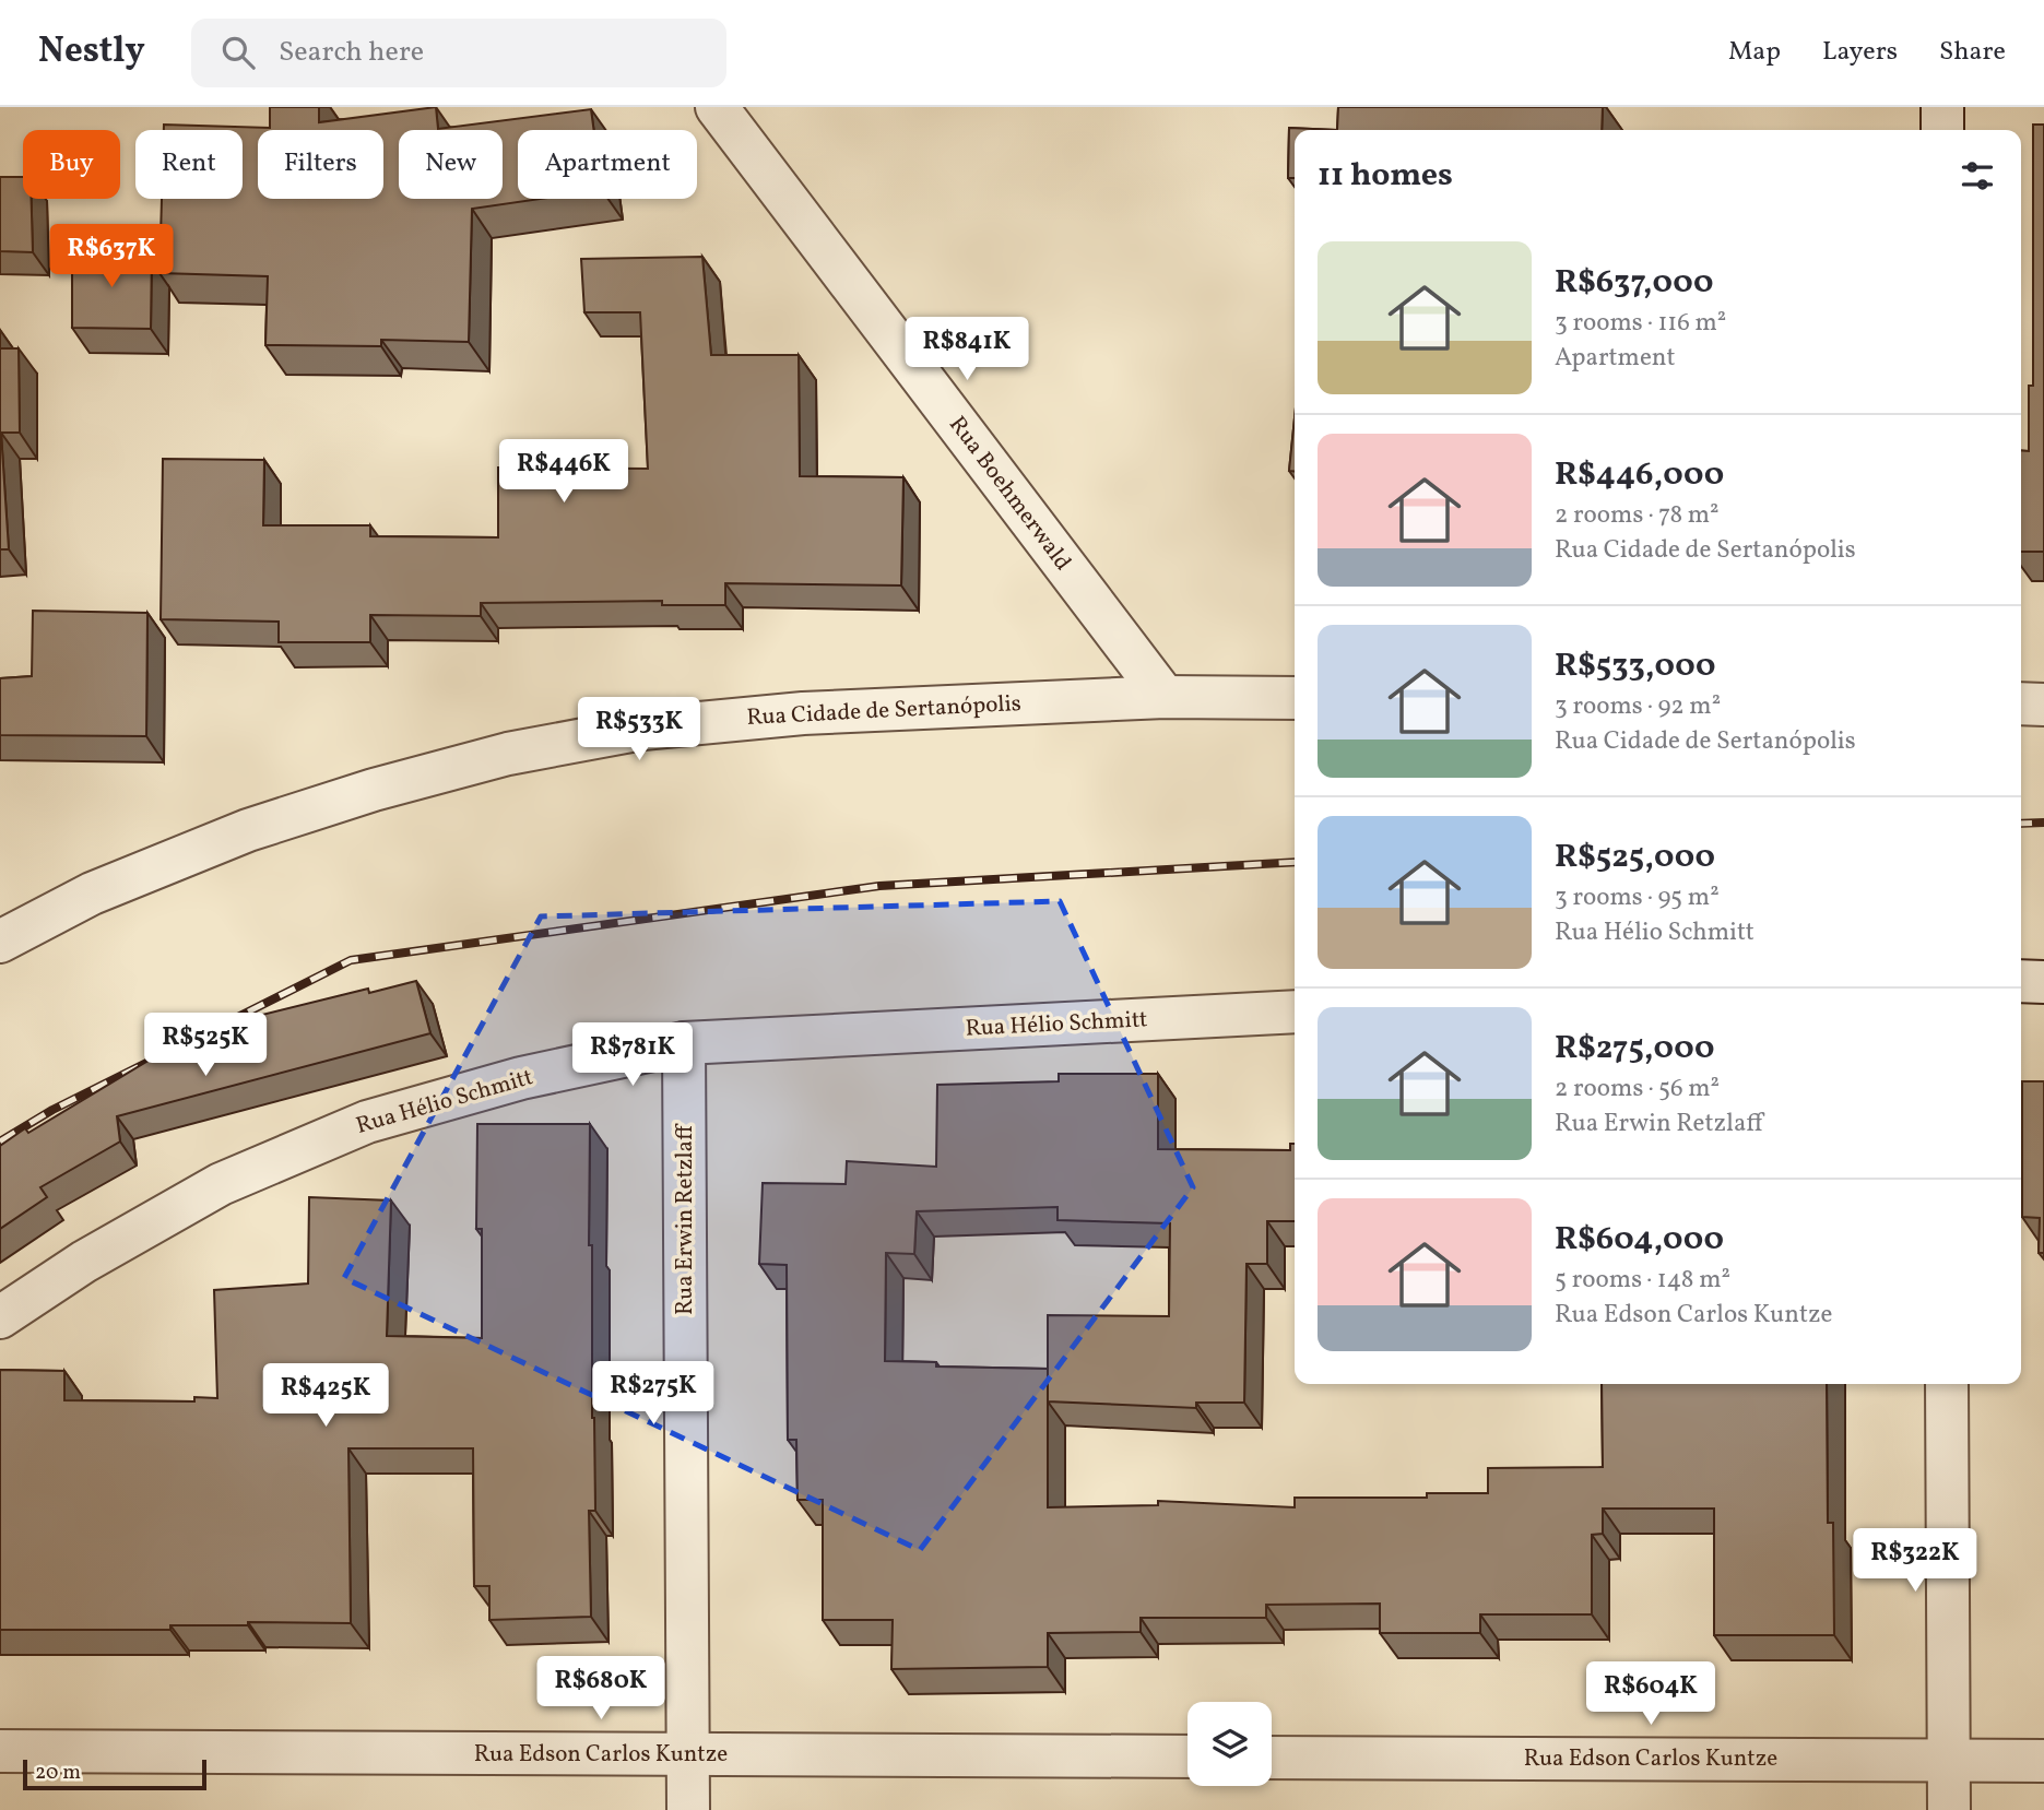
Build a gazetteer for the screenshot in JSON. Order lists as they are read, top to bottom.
{
  "streets": {
    "street": [
      "Rua Boehmerwald",
      "Rua Cidade de Sertanópolis",
      "Rua Hélio Schmitt",
      "Rua Erwin Retzlaff",
      "Rua Edson Carlos Kuntze"
    ]
  },
  "crossings": [
    ["Rua Boehmerwald", "Rua Cidade de Sertanópolis"],
    ["Rua Hélio Schmitt", "Rua Erwin Retzlaff"],
    ["Rua Erwin Retzlaff", "Rua Edson Carlos Kuntze"]
  ],
  "scale_bar": "20 m",
  "page": {
    "header": "Nestly",
    "search": "Search here",
    "nav": ["Map", "Layers", "Share"],
    "chip": [
      "Buy",
      "Rent",
      "Filters",
      "New",
      "Apartment"
    ],
    "heading": "11 homes",
    "list": [
      {
        "name": "R$637,000",
        "note": "3 rooms · 116 m² · Apartment"
      },
      {
        "name": "R$446,000",
        "note": "2 rooms · 78 m² · Rua Cidade de Sertanópolis"
      },
      {
        "name": "R$533,000",
        "note": "3 rooms · 92 m² · Rua Cidade de Sertanópolis"
      },
      {
        "name": "R$525,000",
        "note": "3 rooms · 95 m² · Rua Hélio Schmitt"
      },
      {
        "name": "R$275,000",
        "note": "2 rooms · 56 m² · Rua Erwin Retzlaff"
      },
      {
        "name": "R$604,000",
        "note": "5 rooms · 148 m² · Rua Edson Carlos Kuntze"
      }
    ],
    "price": [
      "R$637K",
      "R$841K",
      "R$446K",
      "R$533K",
      "R$525K",
      "R$781K",
      "R$275K",
      "R$425K",
      "R$322K",
      "R$680K",
      "R$604K"
    ],
    "scale": "20 m"
  }
}
